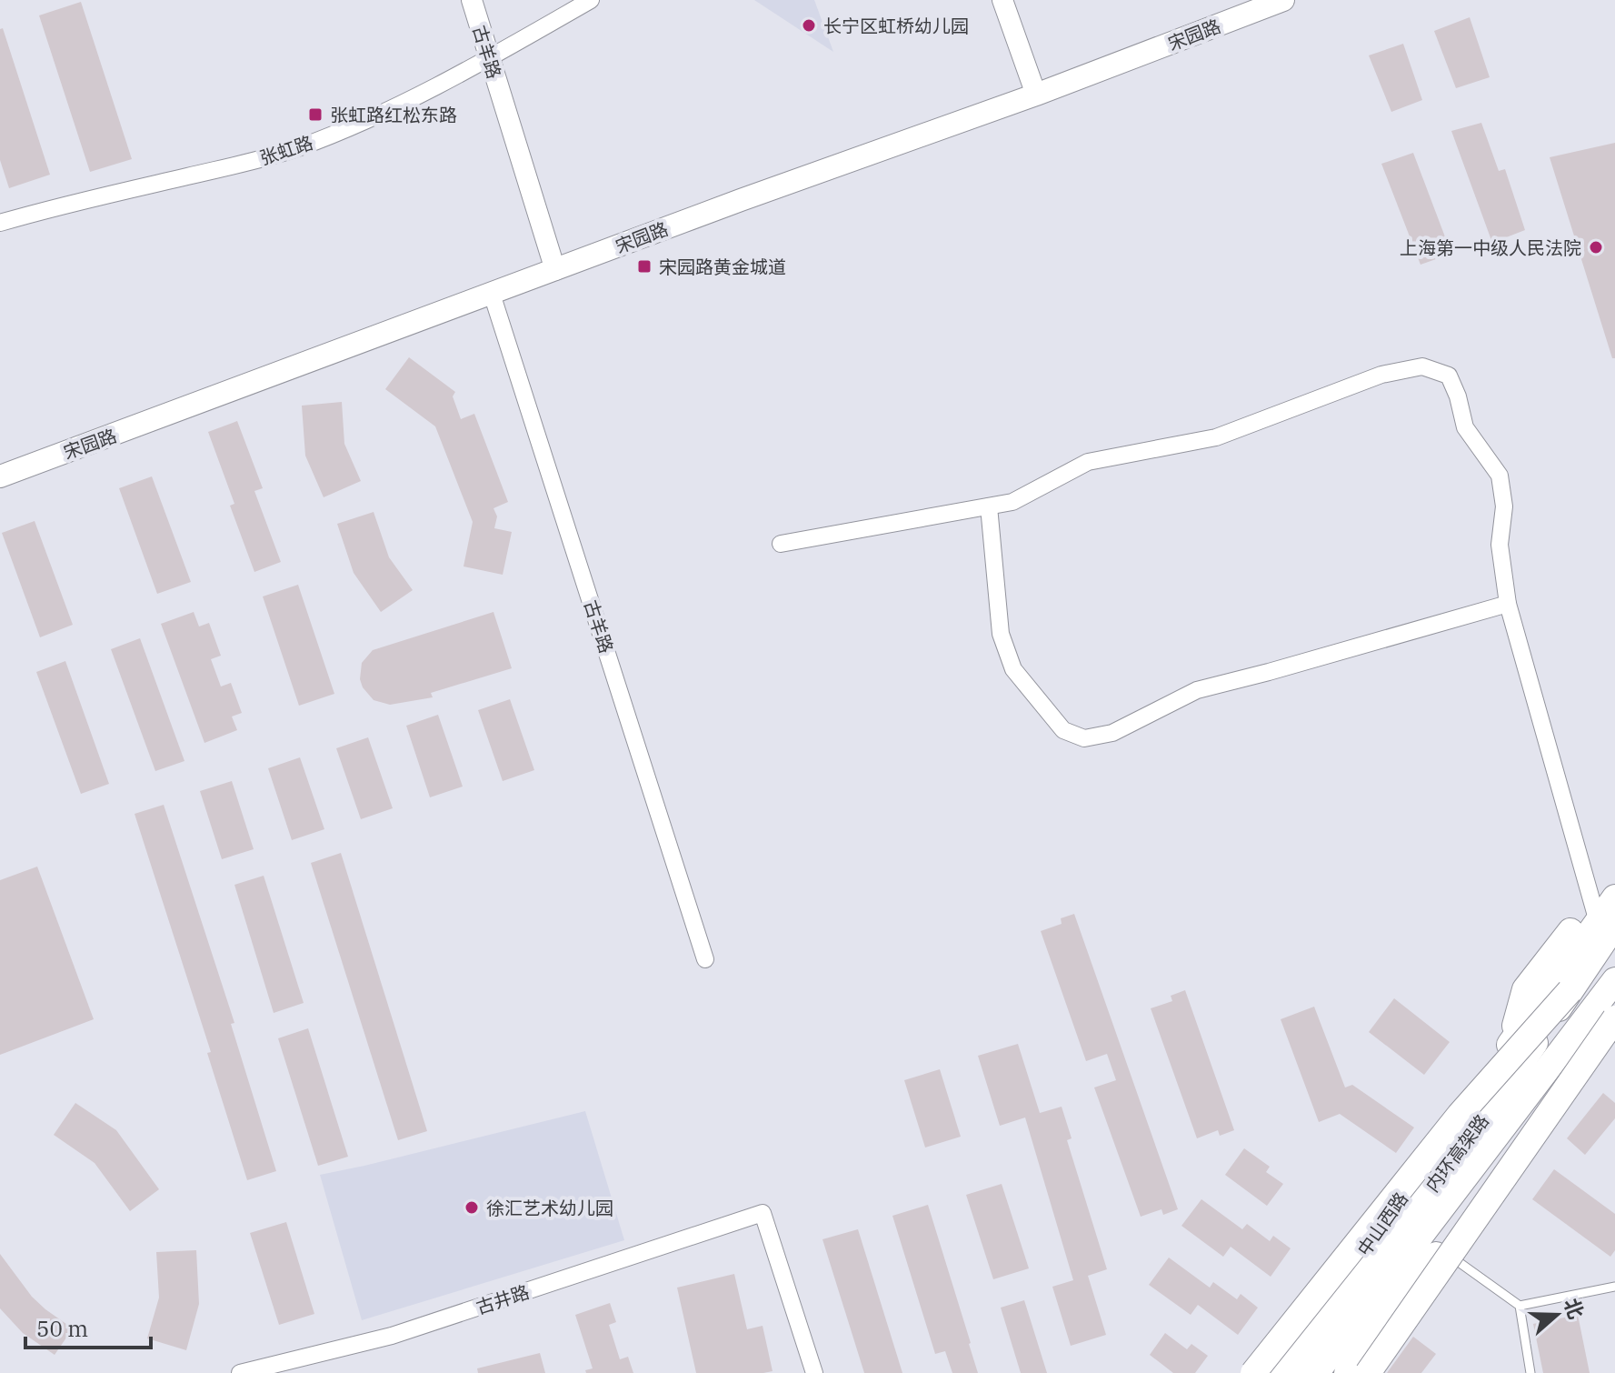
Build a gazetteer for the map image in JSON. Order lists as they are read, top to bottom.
{
  "streets": {
    "main road": ["宋园路", "内环高架路", "中山西路"],
    "street": ["古羊路", "张虹路", "古井路"]
  },
  "crossings": [
    ["宋园路", "古羊路"],
    ["古羊路", "张虹路"],
    ["内环高架路", "中山西路"]
  ],
  "places": {
    "other": ["长宁区虹桥幼儿园", "上海第一中级人民法院", "徐汇艺术幼儿园"],
    "transit": ["张虹路红松东路", "宋园路黄金城道"]
  },
  "scale_bar": "50 m",
  "north": "right"
}
